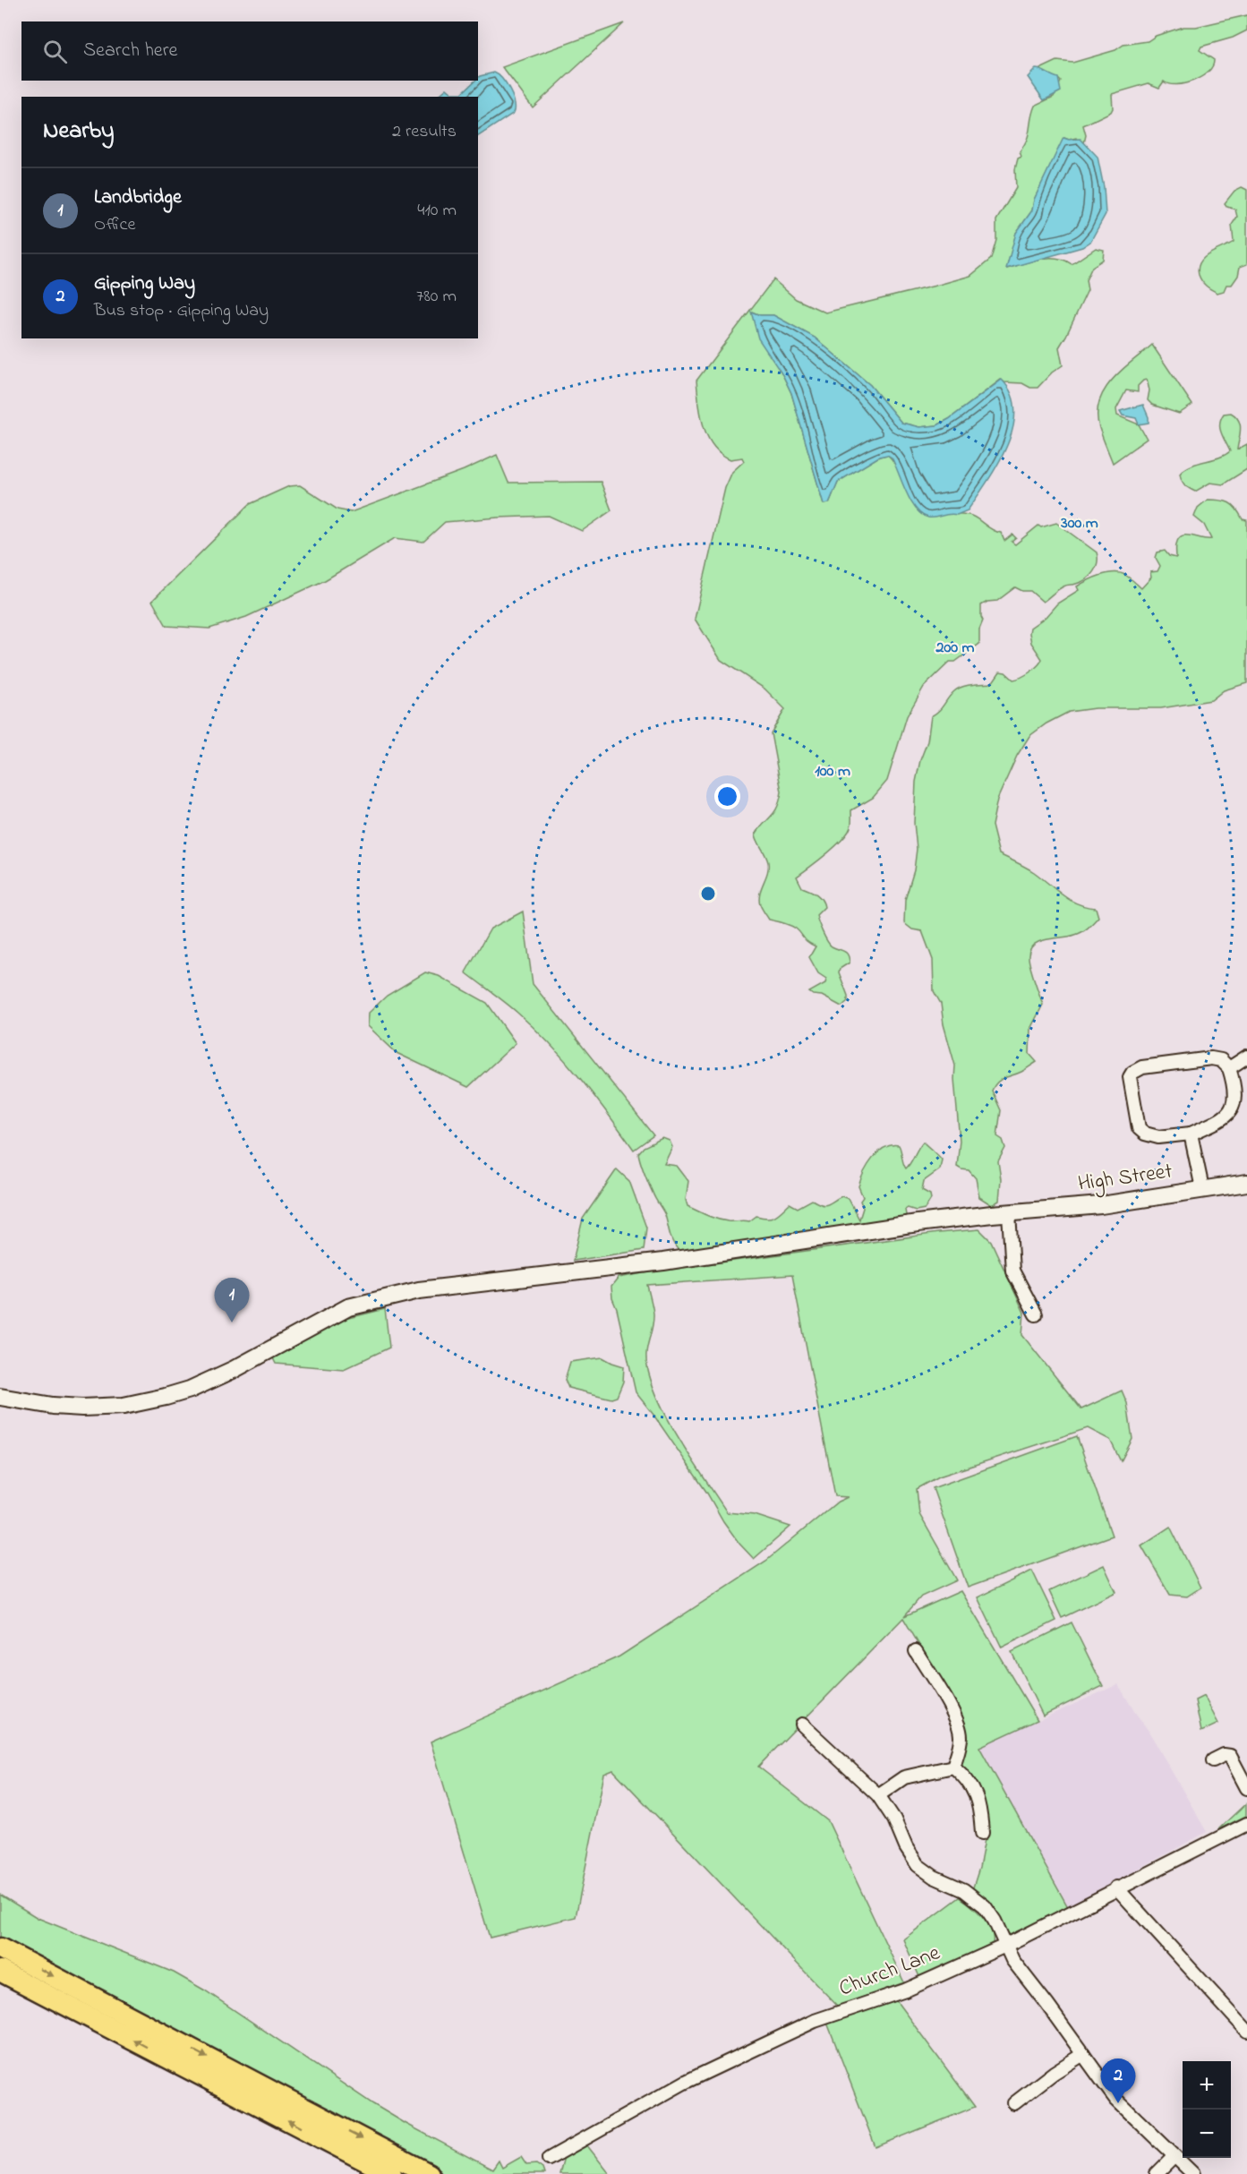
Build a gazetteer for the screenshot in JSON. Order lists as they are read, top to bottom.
{
  "streets": {
    "main road": ["High Street"],
    "street": ["Church Lane"]
  },
  "page": {
    "search": "Search here",
    "heading": ["Nearby", "2 results"],
    "list": [
      {
        "mark": "1",
        "name": "Landbridge",
        "note": "Office",
        "value": "410 m"
      },
      {
        "mark": "2",
        "name": "Gipping Way",
        "note": "Bus stop · Gipping Way",
        "value": "780 m"
      }
    ],
    "pins": ["1", "2"],
    "map_buttons": ["+", "−"]
  },
  "rings": ["300 m", "200 m", "100 m"]
}
